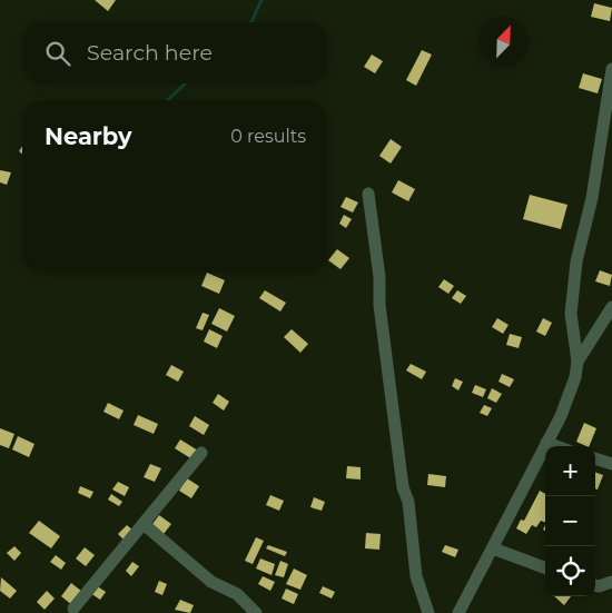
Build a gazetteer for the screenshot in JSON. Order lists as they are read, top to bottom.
{
  "north": "top right",
  "page": {
    "search": "Search here",
    "heading": ["Nearby", "0 results"],
    "map_buttons": ["+", "−"]
  }
}
